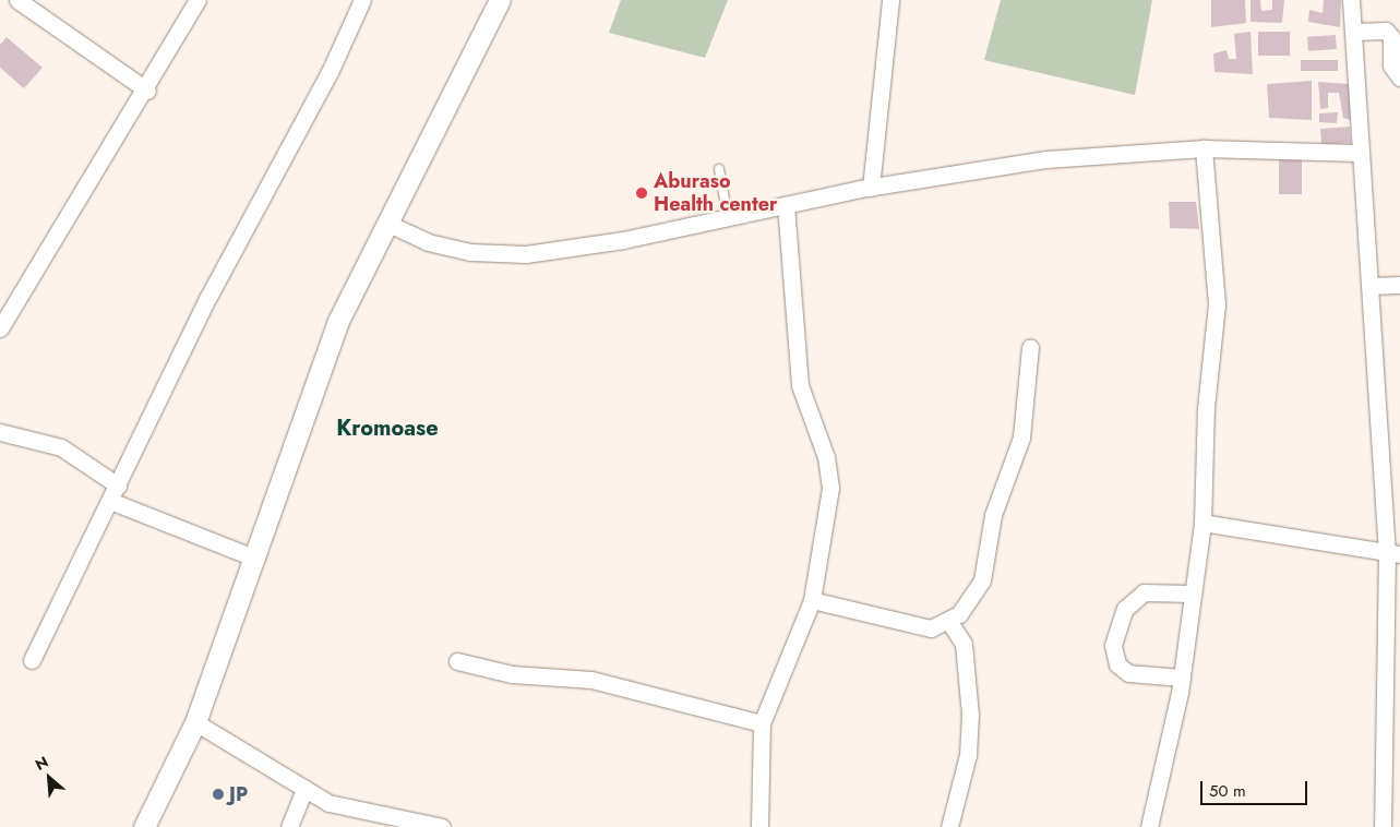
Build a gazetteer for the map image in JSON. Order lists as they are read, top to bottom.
{
  "districts": ["Kromoase"],
  "places": ["Aburaso Health center", "JP"],
  "scale_bar": "50 m",
  "north": "top left"
}
